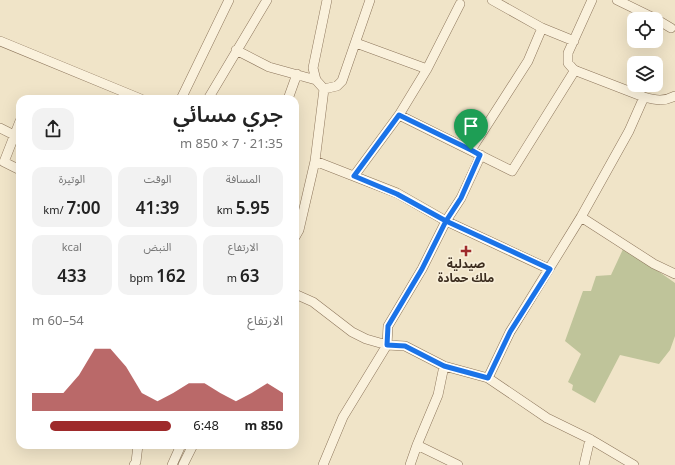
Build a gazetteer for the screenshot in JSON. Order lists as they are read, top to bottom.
{
  "places": {
    "health": ["صيدلية ملك حمادة"]
  },
  "page": {
    "heading": ["جري مسائي", "21:35 · 7 × 850 m"],
    "stats": [
      ["المسافة", "5.95 km"],
      ["الوقت", "41:39"],
      ["الوتيرة", "7:00 /km"],
      ["الارتفاع", "63 m"],
      ["النبض", "162 bpm"],
      ["kcal", "433"]
    ],
    "chart": ["الارتفاع", "54–60 m"],
    "list": [
      {
        "name": "850 m",
        "note": "6:48"
      }
    ]
  }
}
